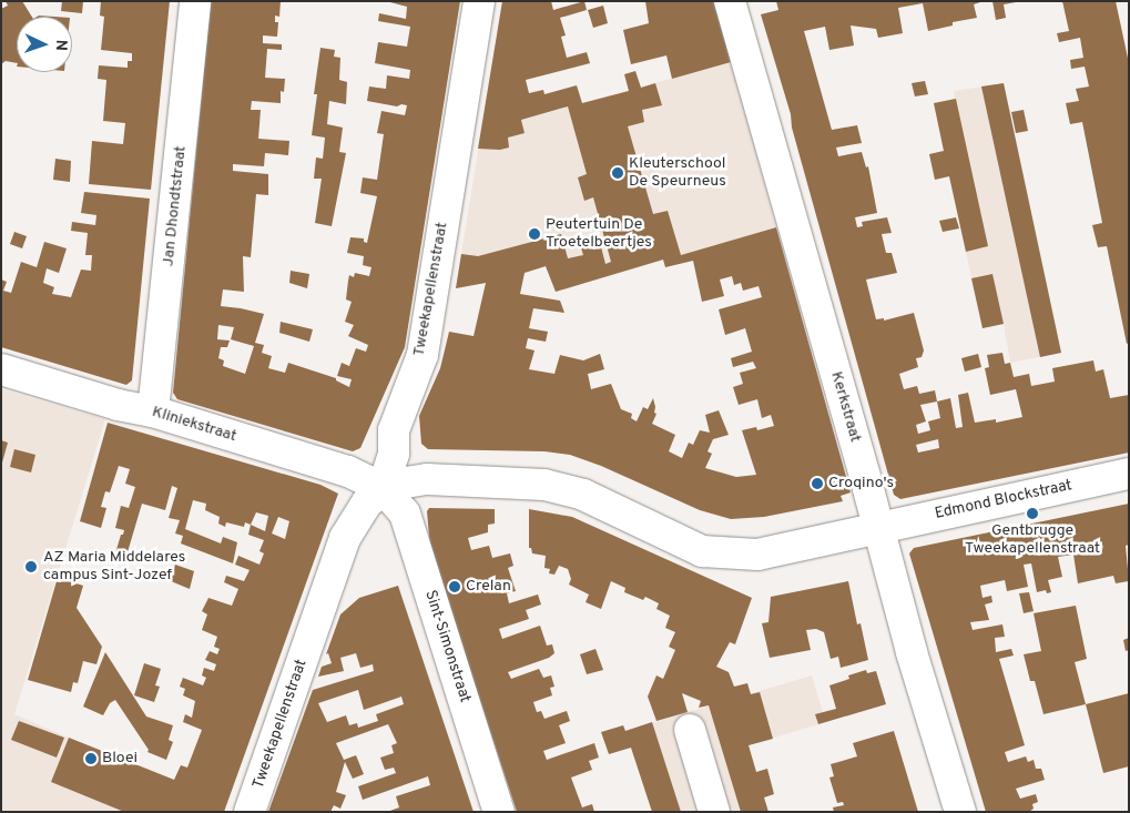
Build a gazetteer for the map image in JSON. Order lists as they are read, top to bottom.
{
  "streets": {
    "street": [
      "Jan Dhondtstraat",
      "Tweekapellenstraat",
      "Kerkstraat",
      "Kliniekstraat",
      "Edmond Blockstraat",
      "Sint-Simonstraat"
    ]
  },
  "crossings": [
    ["Jan Dhondtstraat", "Kliniekstraat"],
    ["Tweekapellenstraat", "Kliniekstraat"],
    ["Tweekapellenstraat", "Edmond Blockstraat"],
    ["Tweekapellenstraat", "Sint-Simonstraat"],
    ["Kerkstraat", "Edmond Blockstraat"],
    ["Kliniekstraat", "Edmond Blockstraat"],
    ["Kliniekstraat", "Sint-Simonstraat"],
    ["Edmond Blockstraat", "Sint-Simonstraat"]
  ],
  "places": [
    "Kleuterschool De Speurneus",
    "Peutertuin De Troetelbeertjes",
    "Croqino's",
    "Gentbrugge Tweekapellenstraat",
    "AZ Maria Middelares campus Sint-Jozef",
    "Crelan",
    "Bloei"
  ],
  "north": "right"
}
